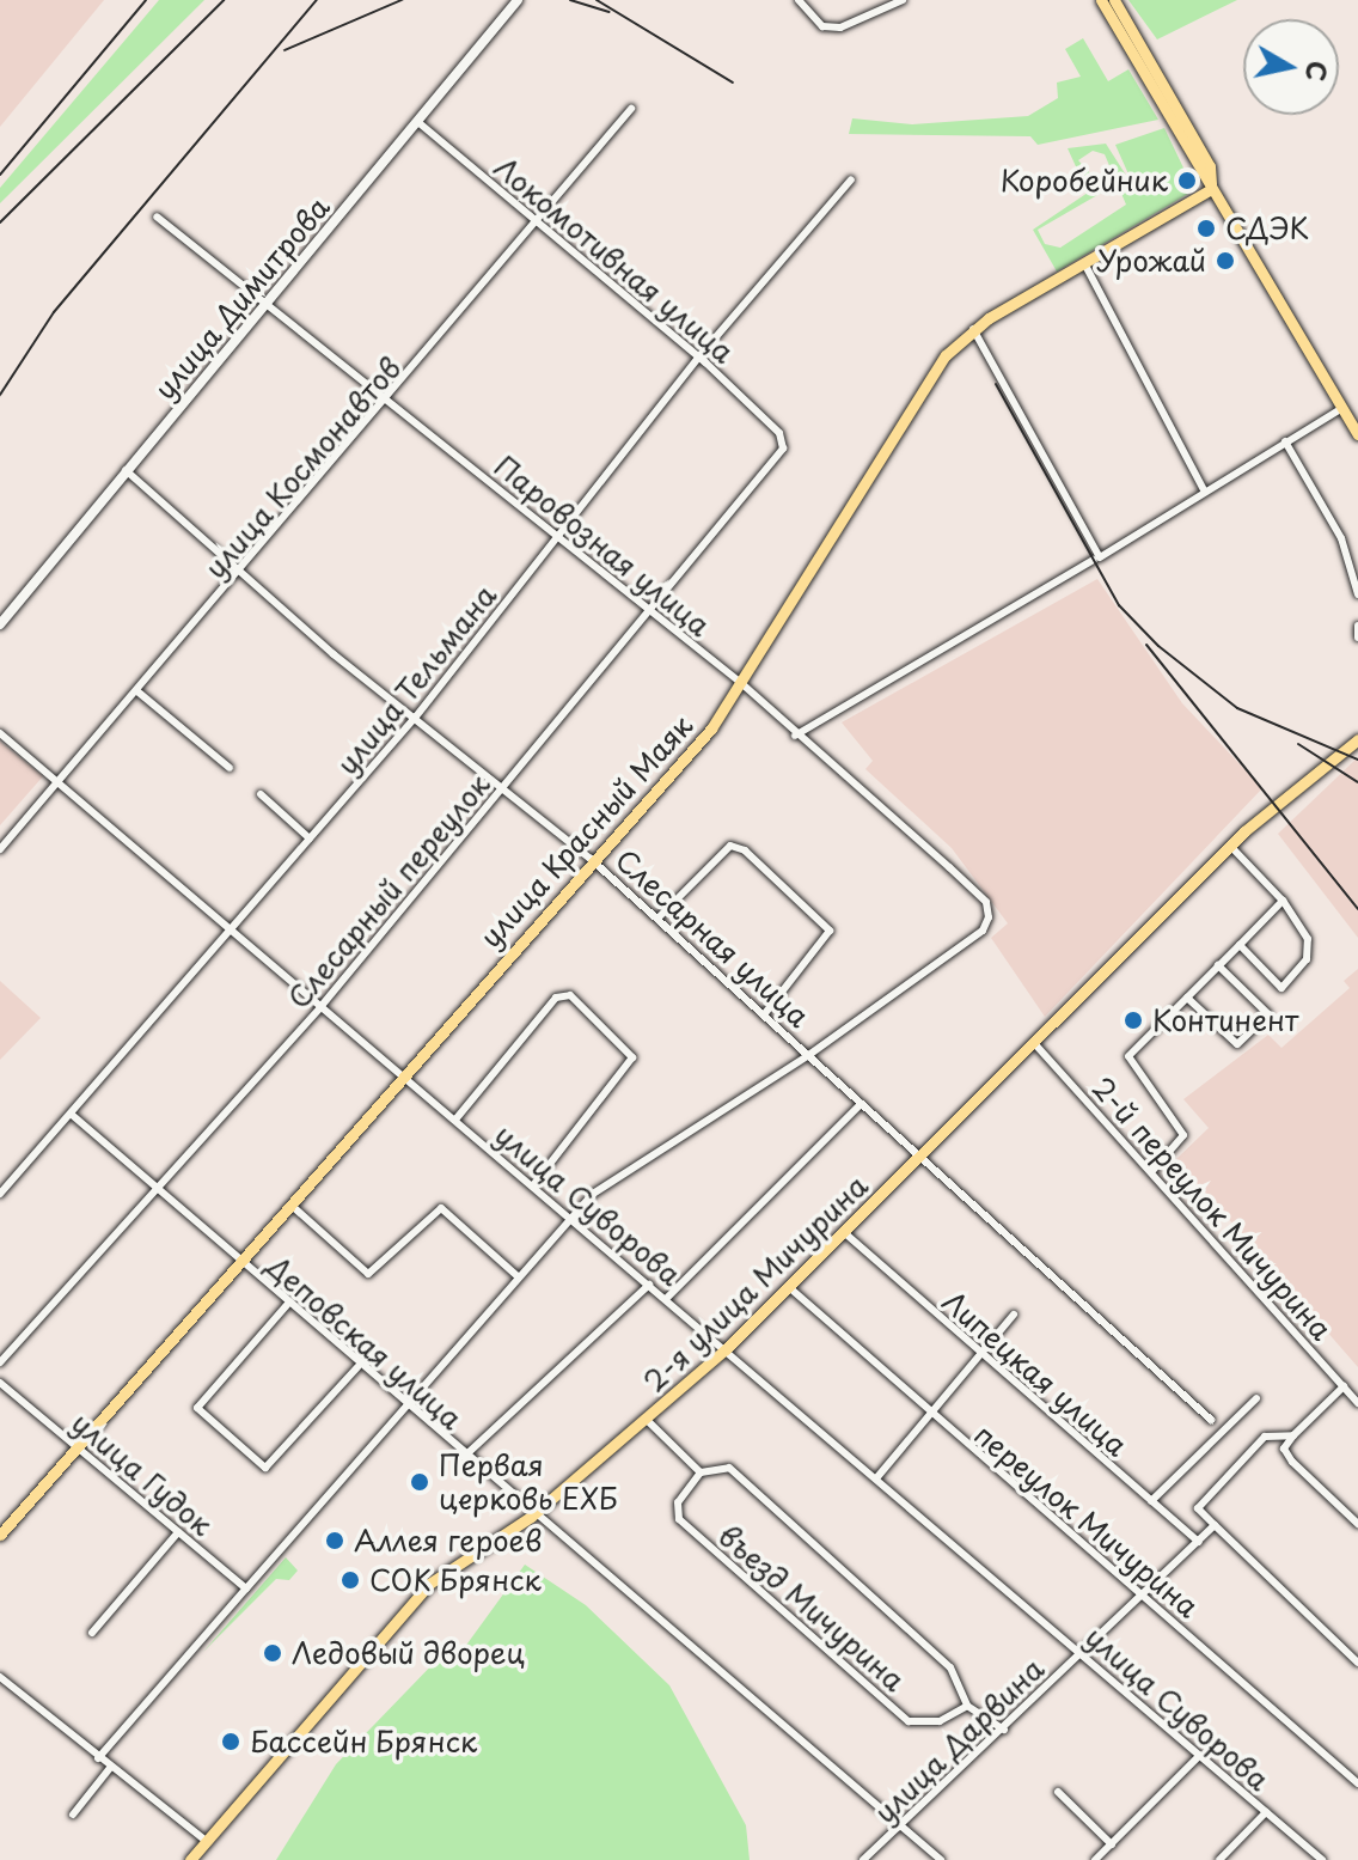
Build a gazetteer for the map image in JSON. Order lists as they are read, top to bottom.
{
  "streets": {
    "main road": ["улица Красный Маяк", "2-я улица Мичурина"],
    "street": [
      "Локомотивная улица",
      "улица Димитрова",
      "улица Космонавтов",
      "Паровозная улица",
      "улица Тельмана",
      "Слесарный переулок",
      "Слесарная улица",
      "улица Суворова",
      "2-й переулок Мичурина",
      "Деповская улица",
      "Липецкая улица",
      "улица Гудок",
      "переулок Мичурина",
      "въезд Мичурина",
      "улица Дарвина"
    ]
  },
  "crossings": [
    ["Локомотивная улица", "улица Димитрова"],
    ["Локомотивная улица", "улица Космонавтов"],
    ["Локомотивная улица", "улица Тельмана"],
    ["Локомотивная улица", "Слесарный переулок"],
    ["улица Димитрова", "Паровозная улица"],
    ["улица Димитрова", "Слесарная улица"],
    ["улица Космонавтов", "Паровозная улица"],
    ["улица Космонавтов", "Слесарная улица"],
    ["улица Космонавтов", "улица Суворова"],
    ["Паровозная улица", "улица Тельмана"],
    ["Паровозная улица", "улица Красный Маяк"],
    ["Паровозная улица", "Слесарный переулок"],
    ["Паровозная улица", "Слесарная улица"],
    ["улица Тельмана", "Слесарная улица"],
    ["улица Тельмана", "улица Суворова"],
    ["улица Тельмана", "Деповская улица"],
    ["улица Красный Маяк", "Слесарная улица"],
    ["улица Красный Маяк", "улица Суворова"],
    ["улица Красный Маяк", "Деповская улица"],
    ["улица Красный Маяк", "улица Гудок"],
    ["Слесарный переулок", "Слесарная улица"],
    ["Слесарный переулок", "улица Суворова"],
    ["Слесарный переулок", "Деповская улица"],
    ["Слесарная улица", "2-я улица Мичурина"],
    ["улица Суворова", "2-я улица Мичурина"],
    ["улица Суворова", "улица Дарвина"],
    ["2-й переулок Мичурина", "2-я улица Мичурина"],
    ["2-я улица Мичурина", "Деповская улица"],
    ["2-я улица Мичурина", "Липецкая улица"],
    ["2-я улица Мичурина", "переулок Мичурина"],
    ["Деповская улица", "улица Дарвина"],
    ["Липецкая улица", "улица Дарвина"],
    ["переулок Мичурина", "улица Дарвина"]
  ],
  "places": [
    "Коробейник",
    "СДЭК",
    "Урожай",
    "Континент",
    "Первая церковь ЕХБ",
    "Аллея героев",
    "СОК Брянск",
    "Ледовый дворец",
    "Бассейн Брянск"
  ],
  "north": "right"
}
